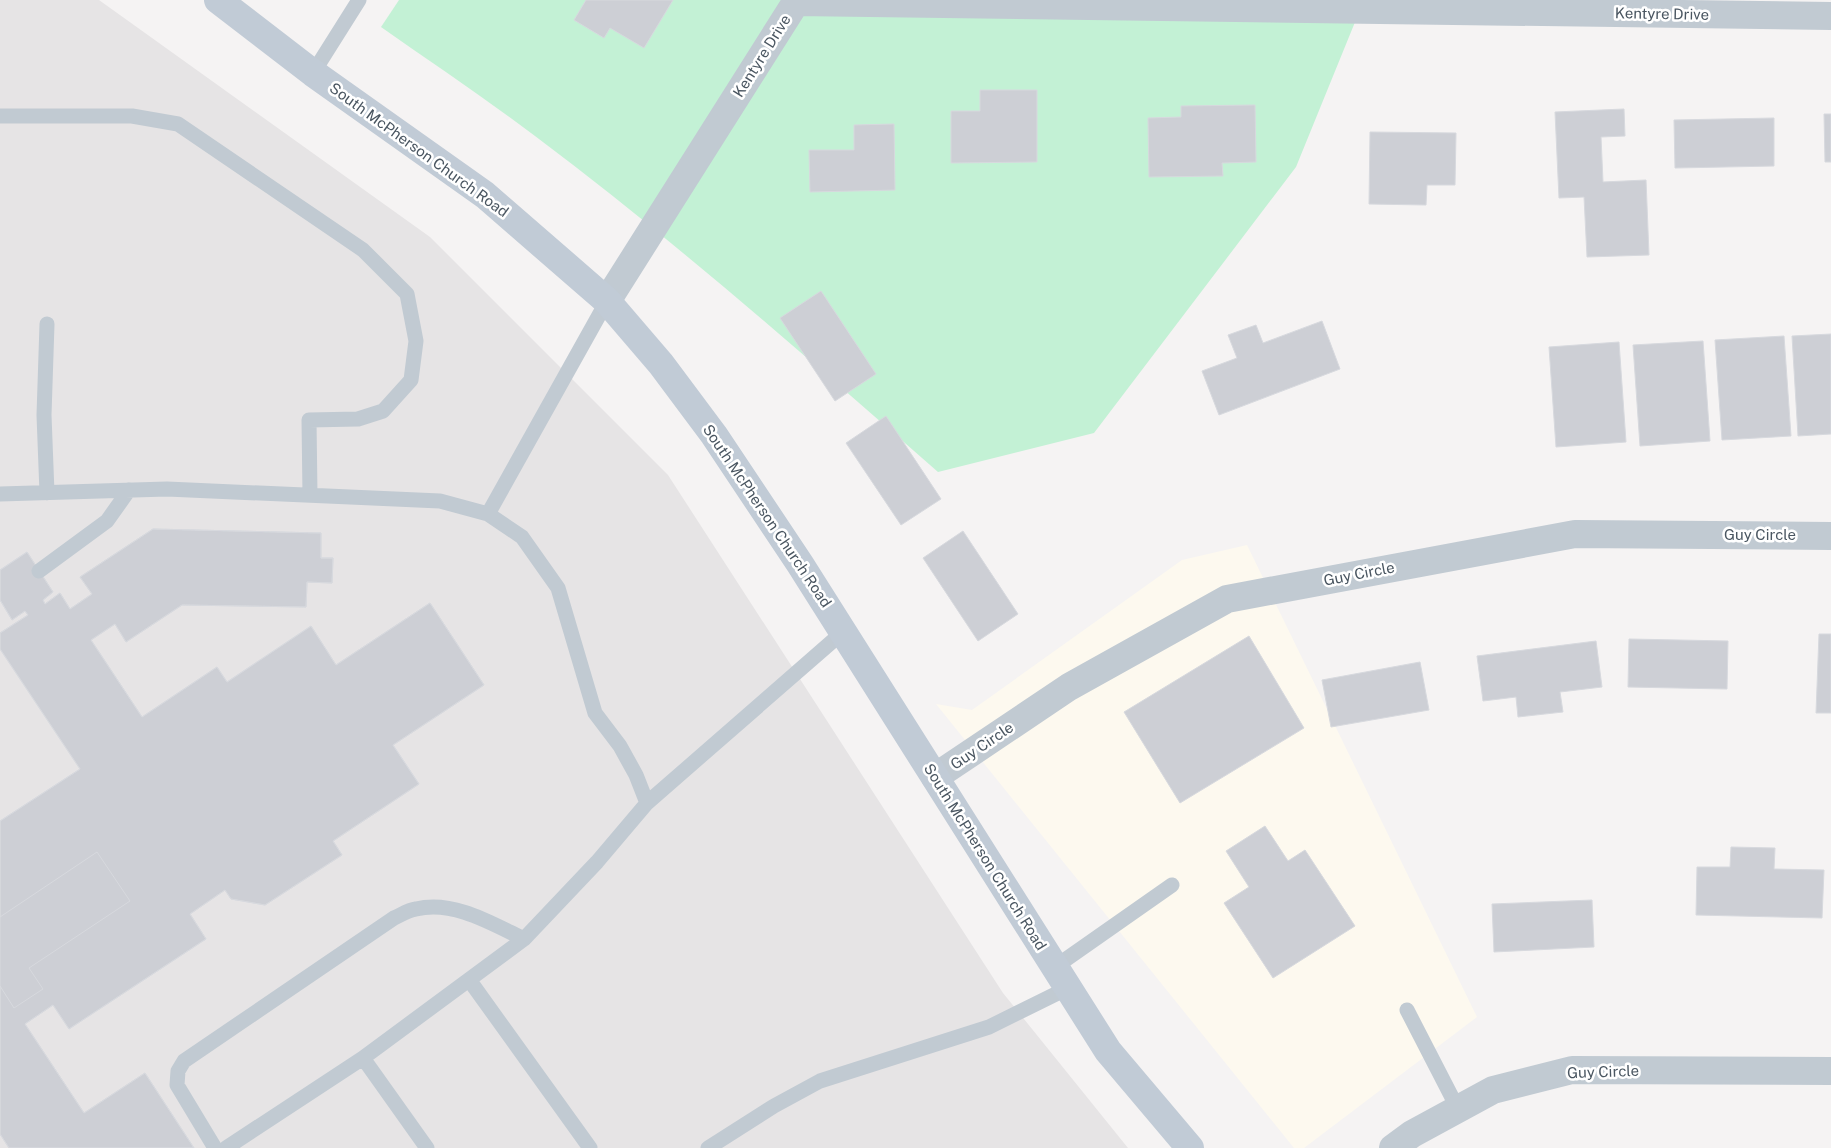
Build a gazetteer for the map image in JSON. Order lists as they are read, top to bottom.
{
  "streets": {
    "main road": ["South McPherson Church Road"],
    "street": ["Kentyre Drive", "Guy Circle"]
  },
  "crossings": [
    ["Kentyre Drive", "South McPherson Church Road"],
    ["South McPherson Church Road", "Guy Circle"]
  ]
}
